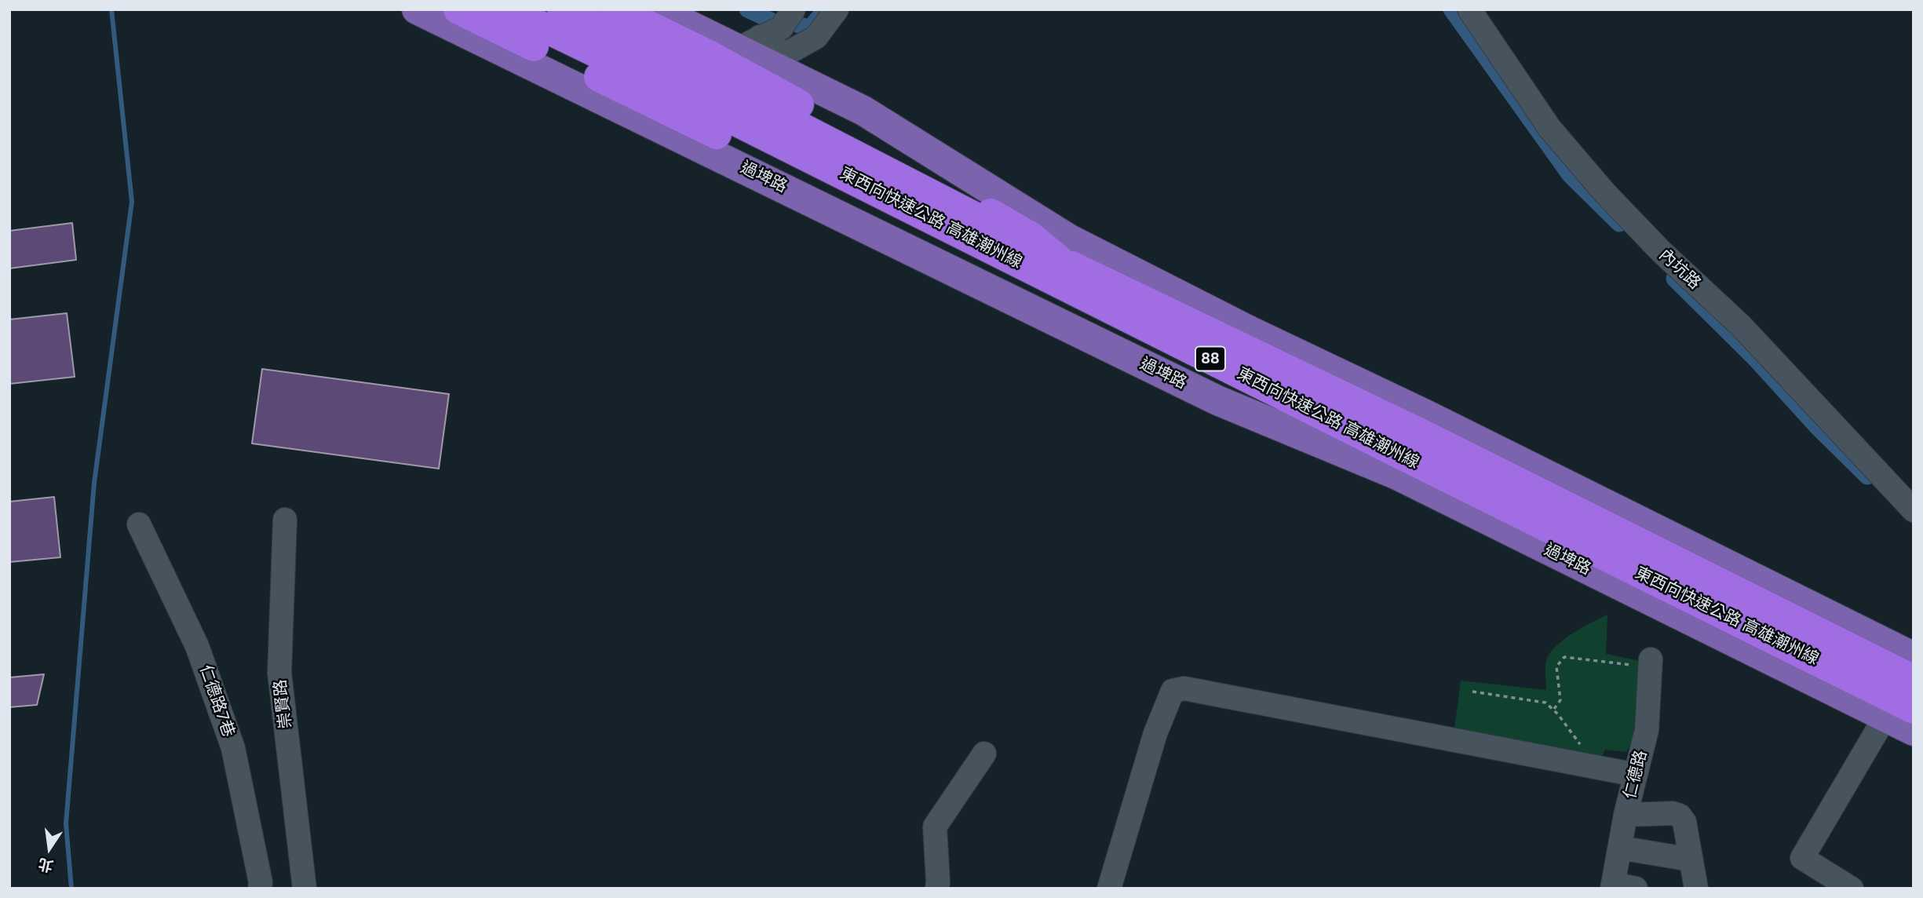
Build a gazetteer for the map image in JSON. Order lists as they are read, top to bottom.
{
  "streets": {
    "highway": ["東西向快速公路 高雄潮州線", "88"],
    "main road": ["過埤路"],
    "street": [
      "內坑路",
      "仁德路7巷",
      "崇賢路",
      "仁德路"
    ]
  },
  "north": "bottom"
}
